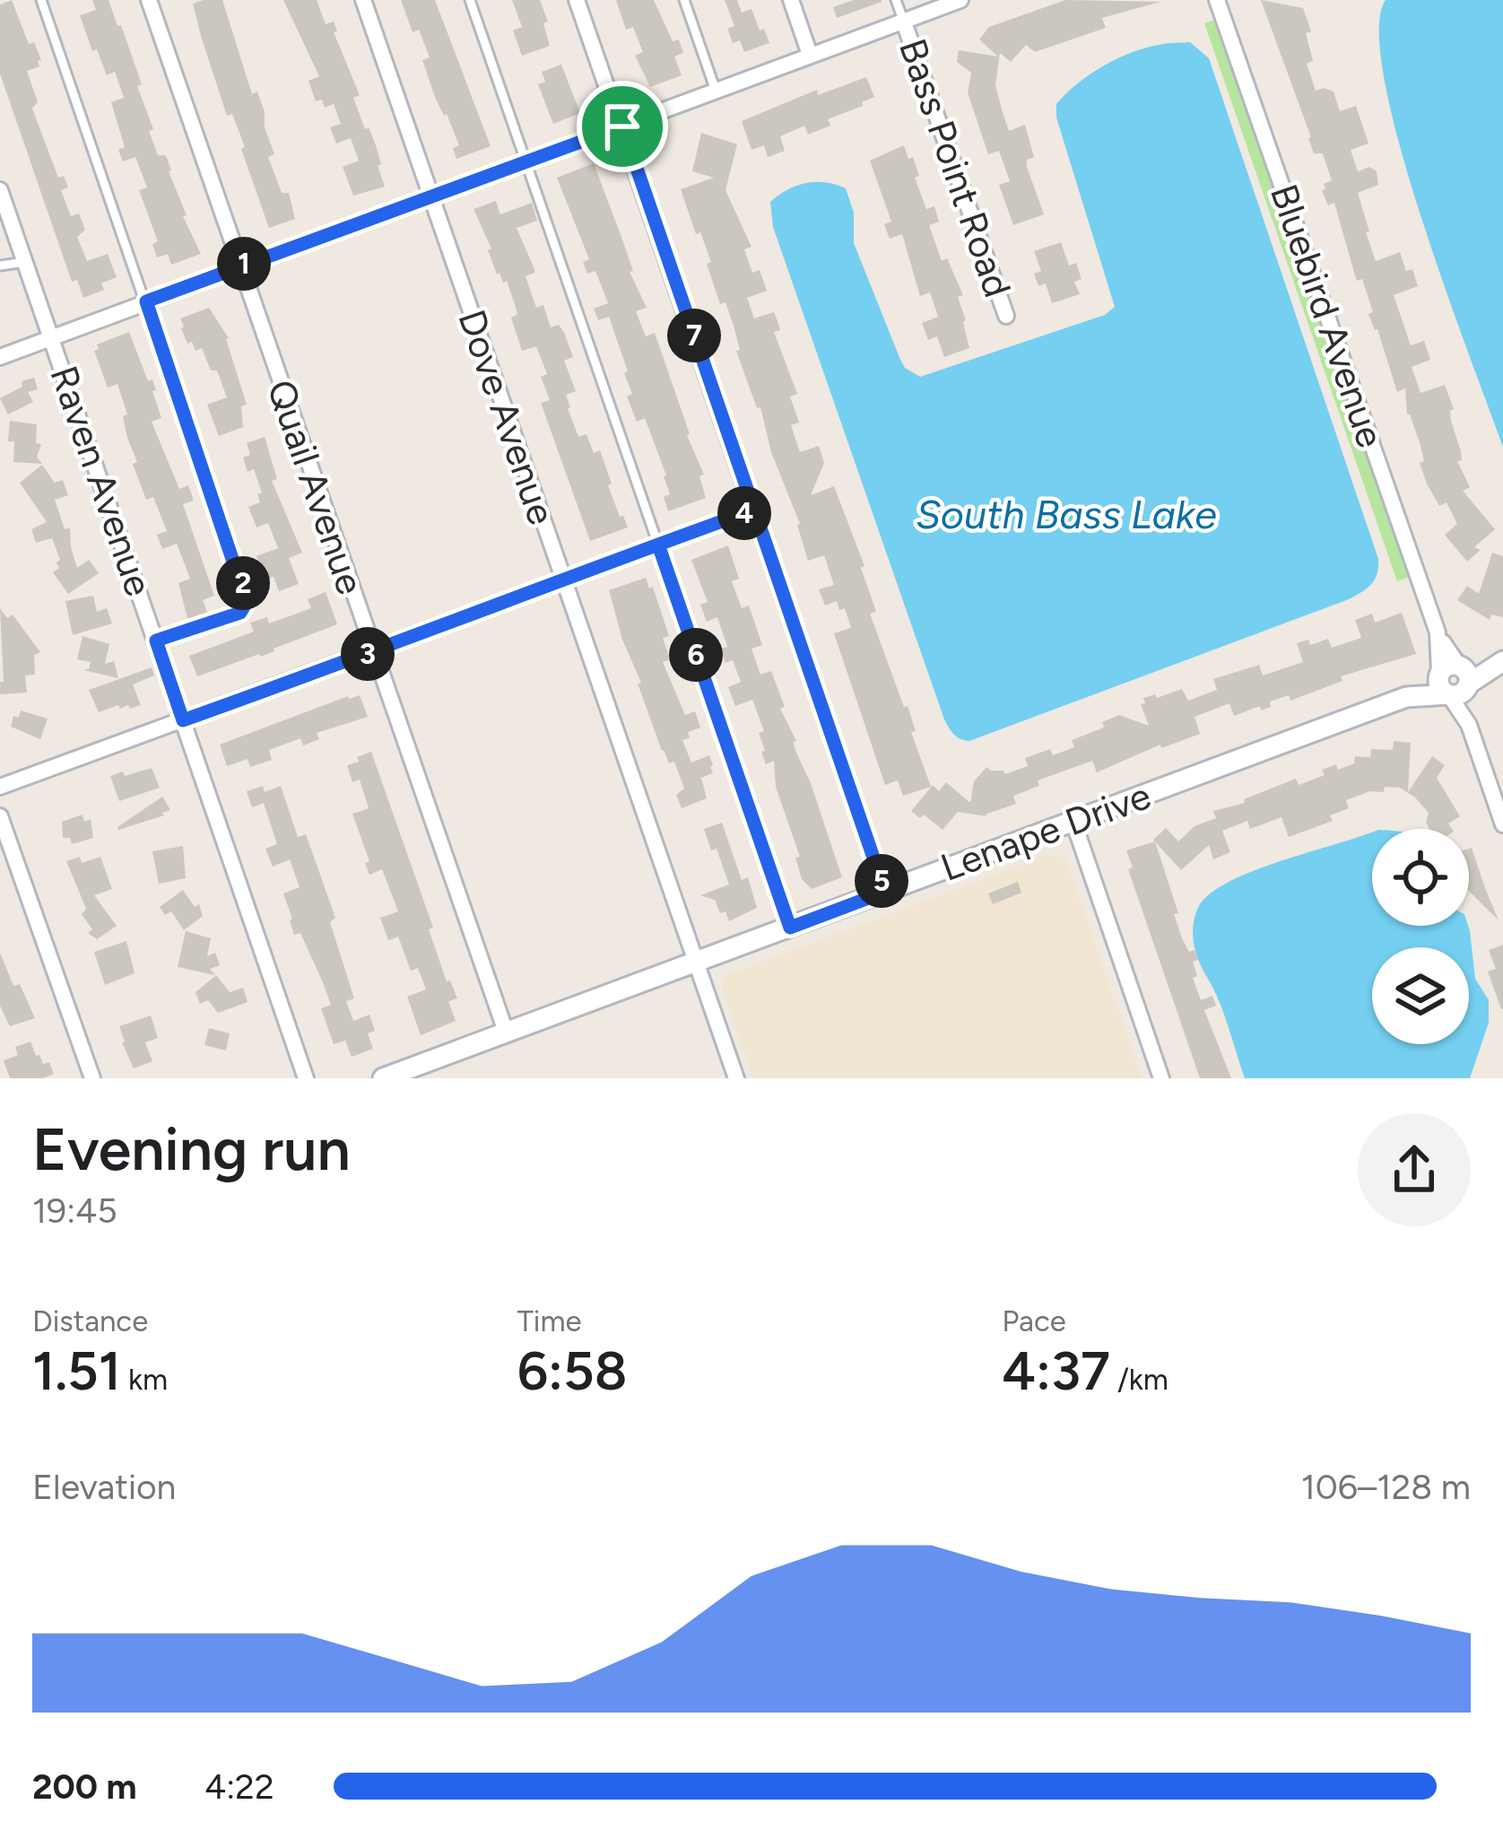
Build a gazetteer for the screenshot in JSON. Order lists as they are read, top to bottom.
{
  "streets": {
    "street": [
      "Bass Point Road",
      "Bluebird Avenue",
      "Dove Avenue",
      "Raven Avenue",
      "Quail Avenue",
      "Lenape Drive"
    ]
  },
  "crossings": [
    ["Bluebird Avenue", "Lenape Drive"],
    ["Dove Avenue", "Lenape Drive"],
    ["Quail Avenue", "Lenape Drive"]
  ],
  "water": ["South Bass Lake"],
  "page": {
    "pins": [
      "1",
      "7",
      "4",
      "2",
      "3",
      "6",
      "5"
    ],
    "heading": ["Evening run", "19:45"],
    "stats": [
      ["Distance", "1.51 km"],
      ["Time", "6:58"],
      ["Pace", "4:37 /km"]
    ],
    "chart": ["Elevation", "106–128 m"],
    "list": [
      {
        "name": "200 m",
        "note": "4:22"
      }
    ]
  }
}
